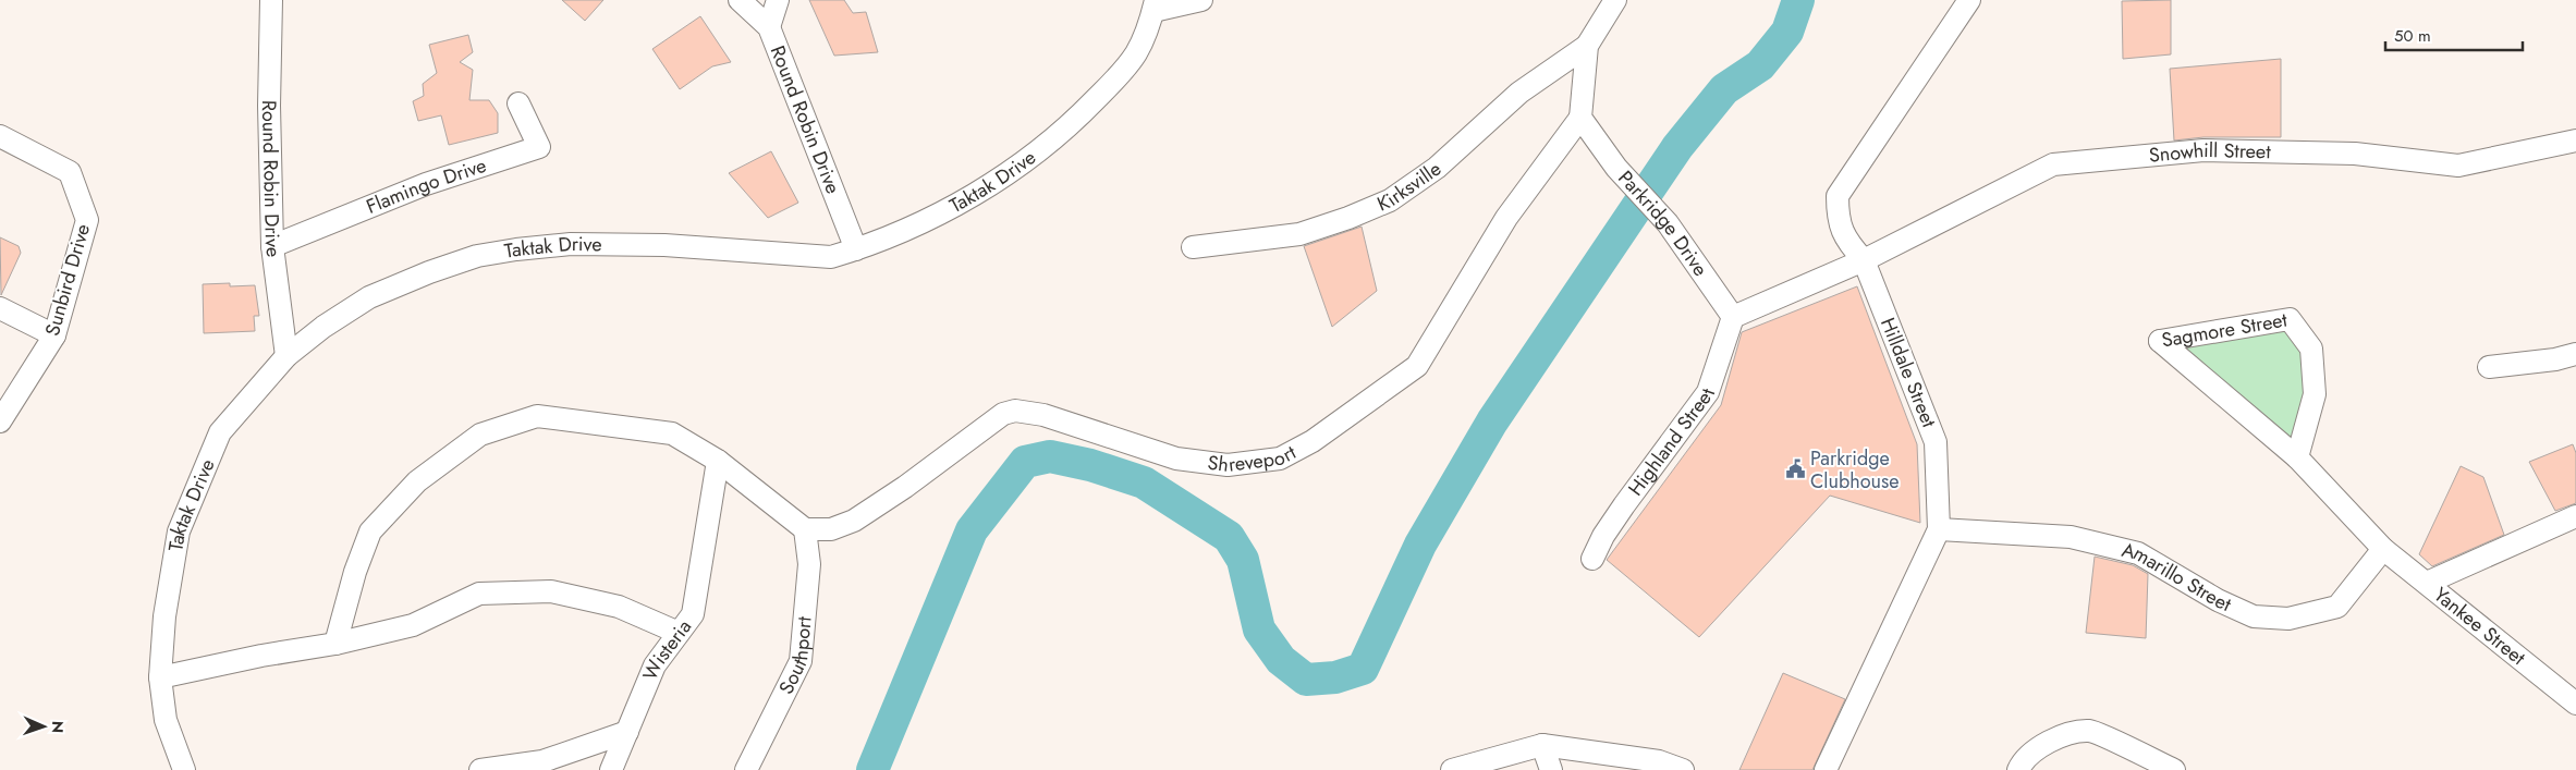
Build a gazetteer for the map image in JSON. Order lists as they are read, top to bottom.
{
  "streets": {
    "street": [
      "Round Robin Drive",
      "Snowhill Street",
      "Taktak Drive",
      "Kirksville",
      "Flamingo Drive",
      "Parkridge Drive",
      "Sunbird Drive",
      "Sagmore Street",
      "Hilldale Street",
      "Highland Street",
      "Shreveport",
      "Amarillo Street",
      "Yankee Street",
      "Wisteria",
      "Southport"
    ]
  },
  "crossings": [
    ["Round Robin Drive", "Taktak Drive"],
    ["Round Robin Drive", "Flamingo Drive"],
    ["Snowhill Street", "Hilldale Street"],
    ["Parkridge Drive", "Highland Street"],
    ["Parkridge Drive", "Shreveport"],
    ["Sagmore Street", "Amarillo Street"],
    ["Sagmore Street", "Yankee Street"],
    ["Hilldale Street", "Amarillo Street"],
    ["Shreveport", "Southport"],
    ["Amarillo Street", "Yankee Street"]
  ],
  "places": {
    "public building": ["Parkridge Clubhouse"]
  },
  "scale_bar": "50 m",
  "north": "right"
}
